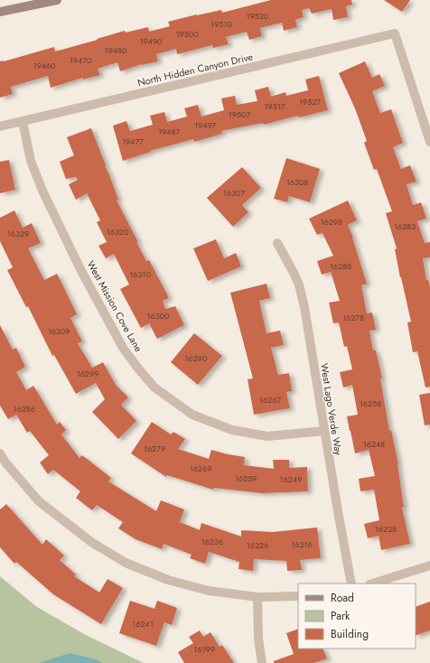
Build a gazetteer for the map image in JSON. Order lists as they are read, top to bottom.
{
  "streets": {
    "street": ["North Hidden Canyon Drive", "West Mission Cove Lane", "West Lago Verde Way"]
  },
  "crossings": [
    ["North Hidden Canyon Drive", "West Mission Cove Lane"],
    ["West Mission Cove Lane", "West Lago Verde Way"]
  ],
  "house_numbers": [
    "19520",
    "19510",
    "19500",
    "19490",
    "19480",
    "19470",
    "19460",
    "19527",
    "19517",
    "19507",
    "19497",
    "19487",
    "19477",
    "16308",
    "16307",
    "16298",
    "16283",
    "16320",
    "16329",
    "16288",
    "16310",
    "16300",
    "16278",
    "16309",
    "16290",
    "16299",
    "16267",
    "16258",
    "16286",
    "16248",
    "16279",
    "16269",
    "16259",
    "16249",
    "16228",
    "16236",
    "16216",
    "16226",
    "16241",
    "16199"
  ],
  "legend": ["Road", "Park", "Building"]
}
